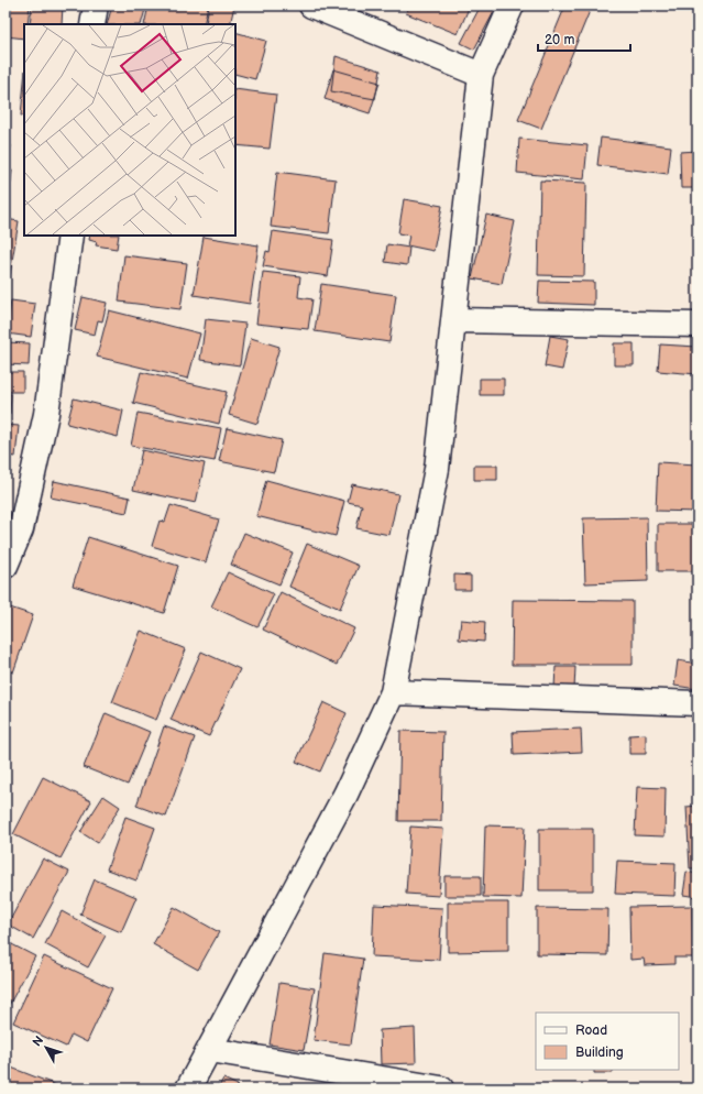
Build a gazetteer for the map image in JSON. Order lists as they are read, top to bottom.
{
  "legend": ["Road", "Building"],
  "scale_bar": "20 m",
  "north": "top left"
}
